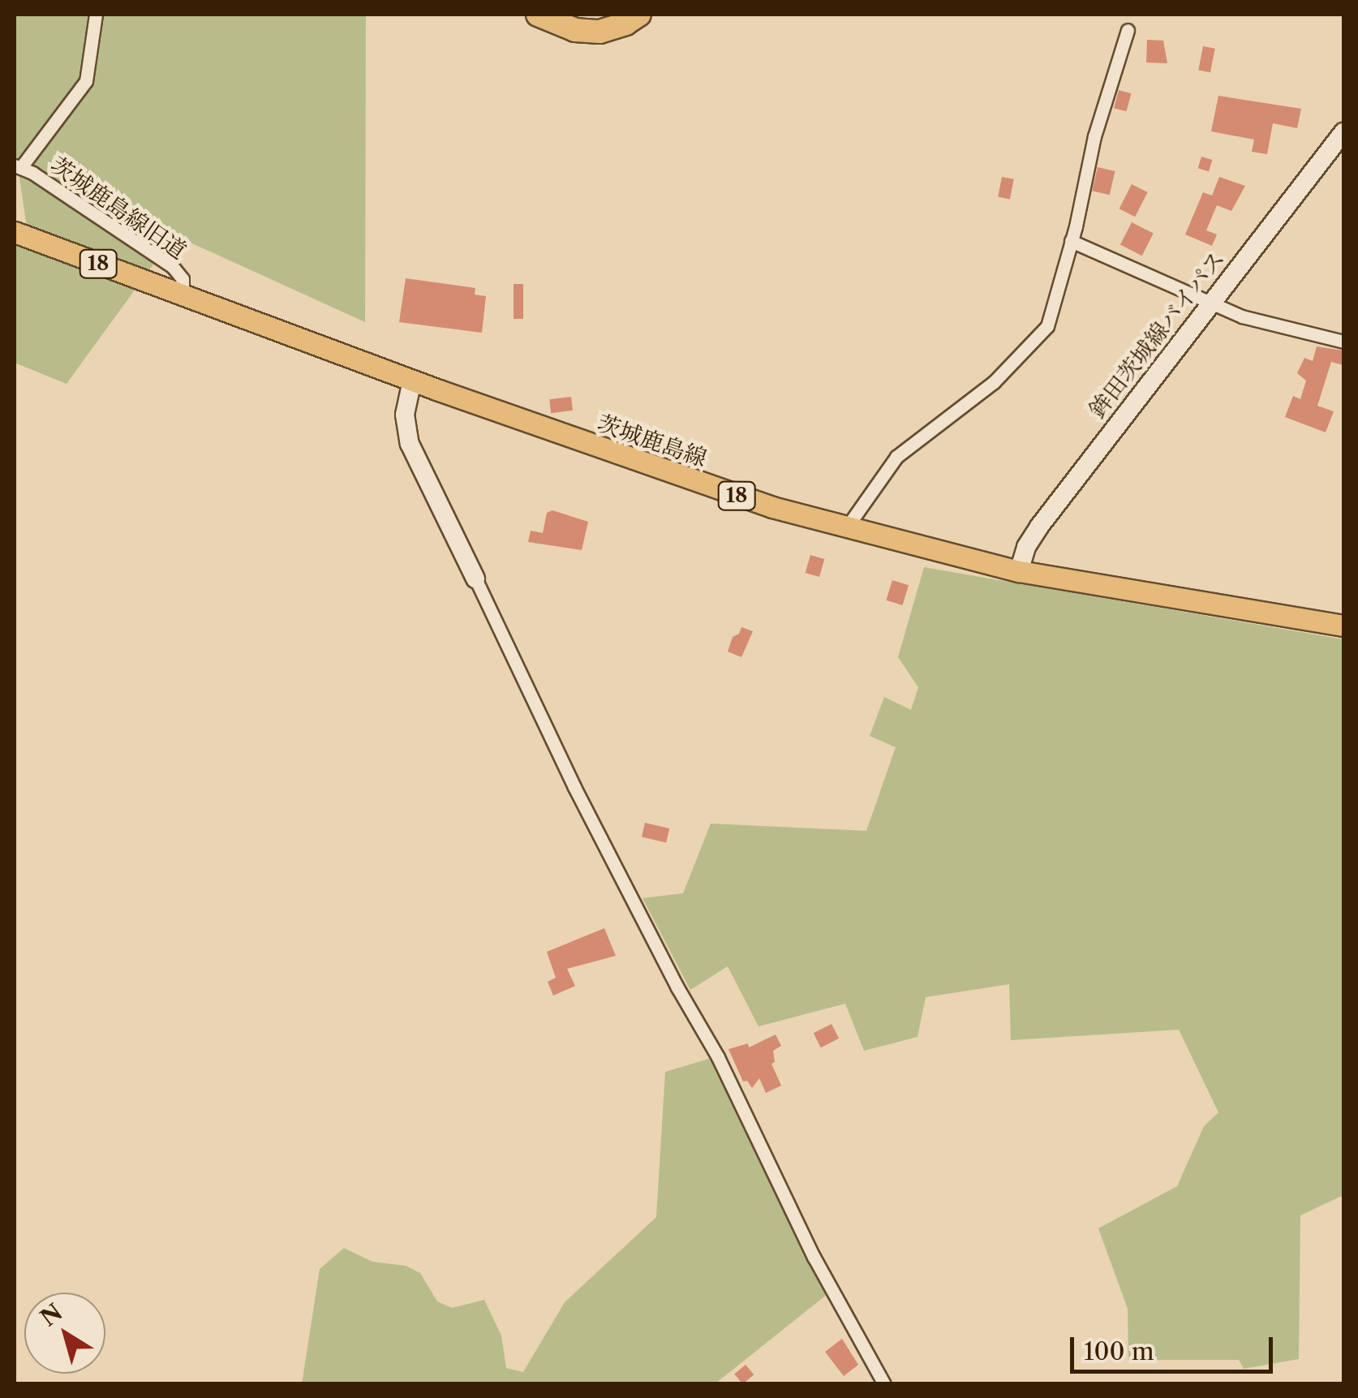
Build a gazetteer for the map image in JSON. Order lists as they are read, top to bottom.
{
  "streets": {
    "main road": ["18", "鉾田茨城線バイパス", "茨城鹿島線"],
    "street": ["茨城鹿島線旧道"]
  },
  "crossings": [
    ["茨城鹿島線旧道", "茨城鹿島線"],
    ["鉾田茨城線バイパス", "茨城鹿島線"]
  ],
  "scale_bar": "100 m",
  "north": "top left"
}
